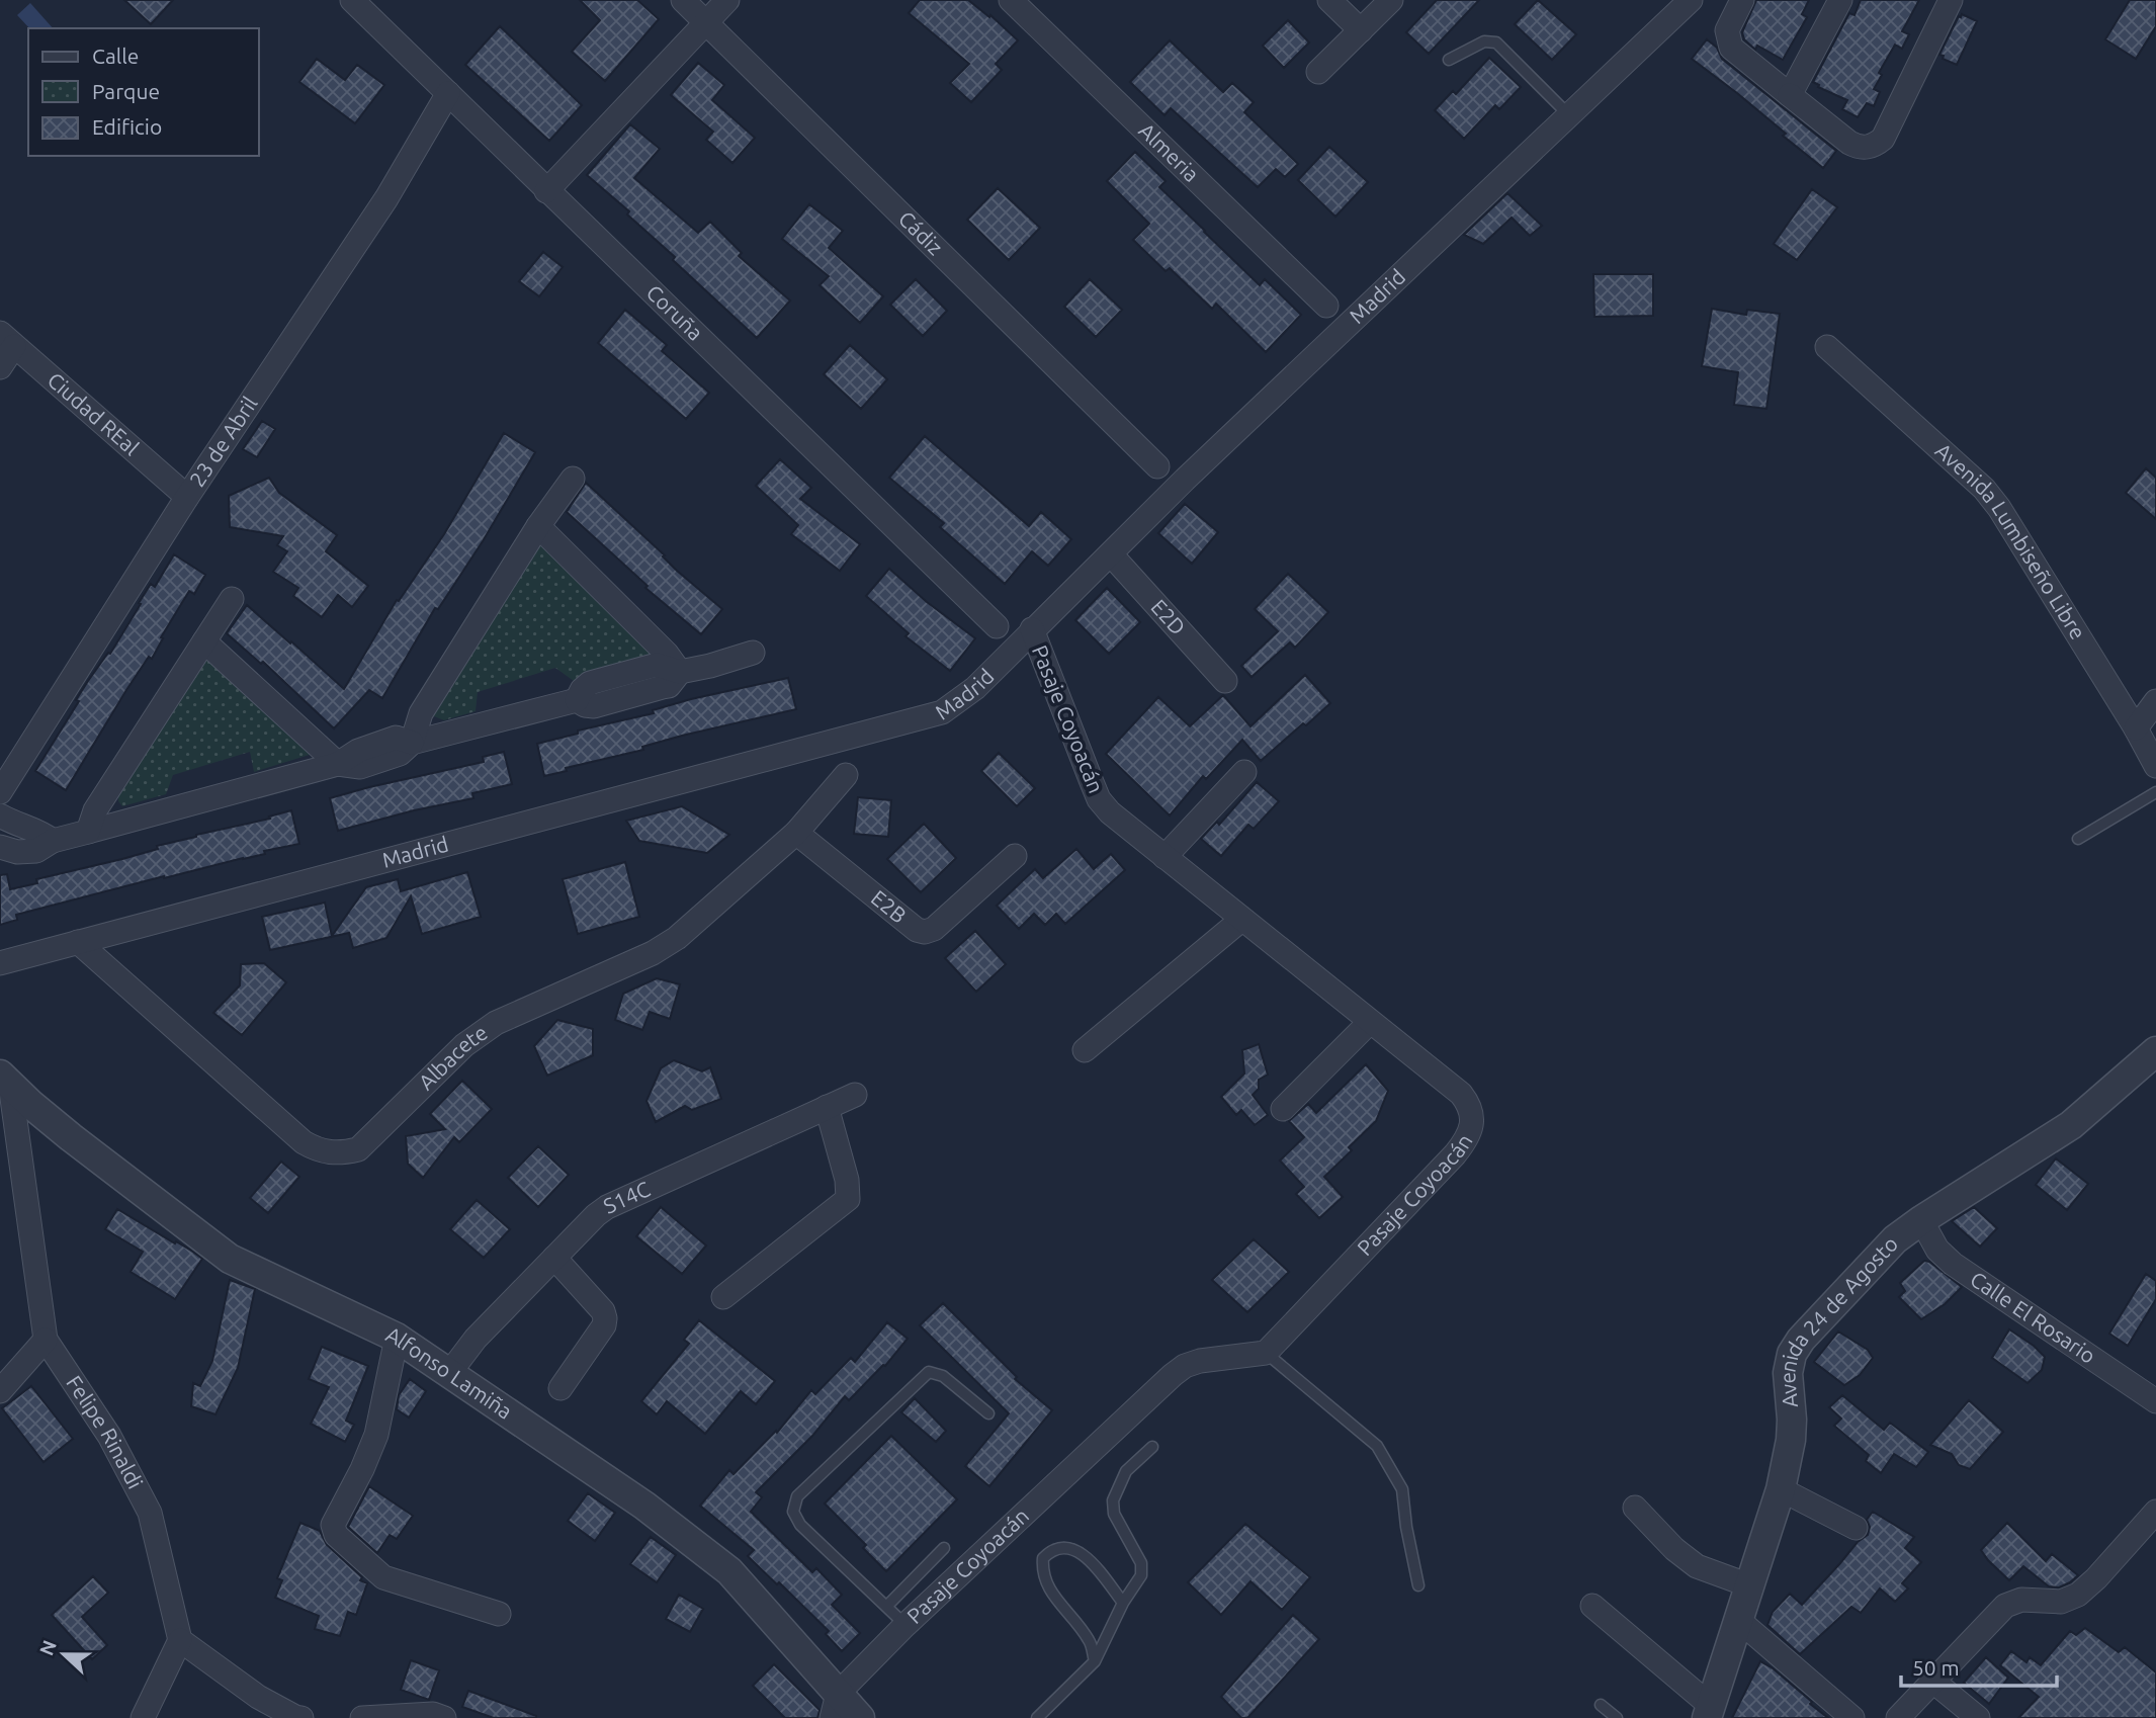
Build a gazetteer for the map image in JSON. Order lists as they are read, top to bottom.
{
  "streets": {
    "street": [
      "Almeria",
      "Cádiz",
      "Madrid",
      "Coruña",
      "Ciudad REal",
      "23 de Abril",
      "Avenida Lumbiseño Libre",
      "E2D",
      "Pasaje Coyoacán",
      "E2B",
      "Albacete",
      "S14C",
      "Calle El Rosario",
      "Avenida 24 de Agosto",
      "Alfonso Lamiña",
      "Felipe Rinaldi"
    ]
  },
  "crossings": [
    ["Madrid", "E2D"],
    ["Madrid", "Pasaje Coyoacán"],
    ["Madrid", "Albacete"],
    ["Coruña", "23 de Abril"],
    ["Ciudad REal", "23 de Abril"],
    ["Pasaje Coyoacán", "Alfonso Lamiña"],
    ["E2B", "Albacete"],
    ["S14C", "Alfonso Lamiña"],
    ["Calle El Rosario", "Avenida 24 de Agosto"],
    ["Alfonso Lamiña", "Felipe Rinaldi"]
  ],
  "legend": ["Calle", "Parque", "Edificio"],
  "scale_bar": "50 m",
  "north": "left"
}
